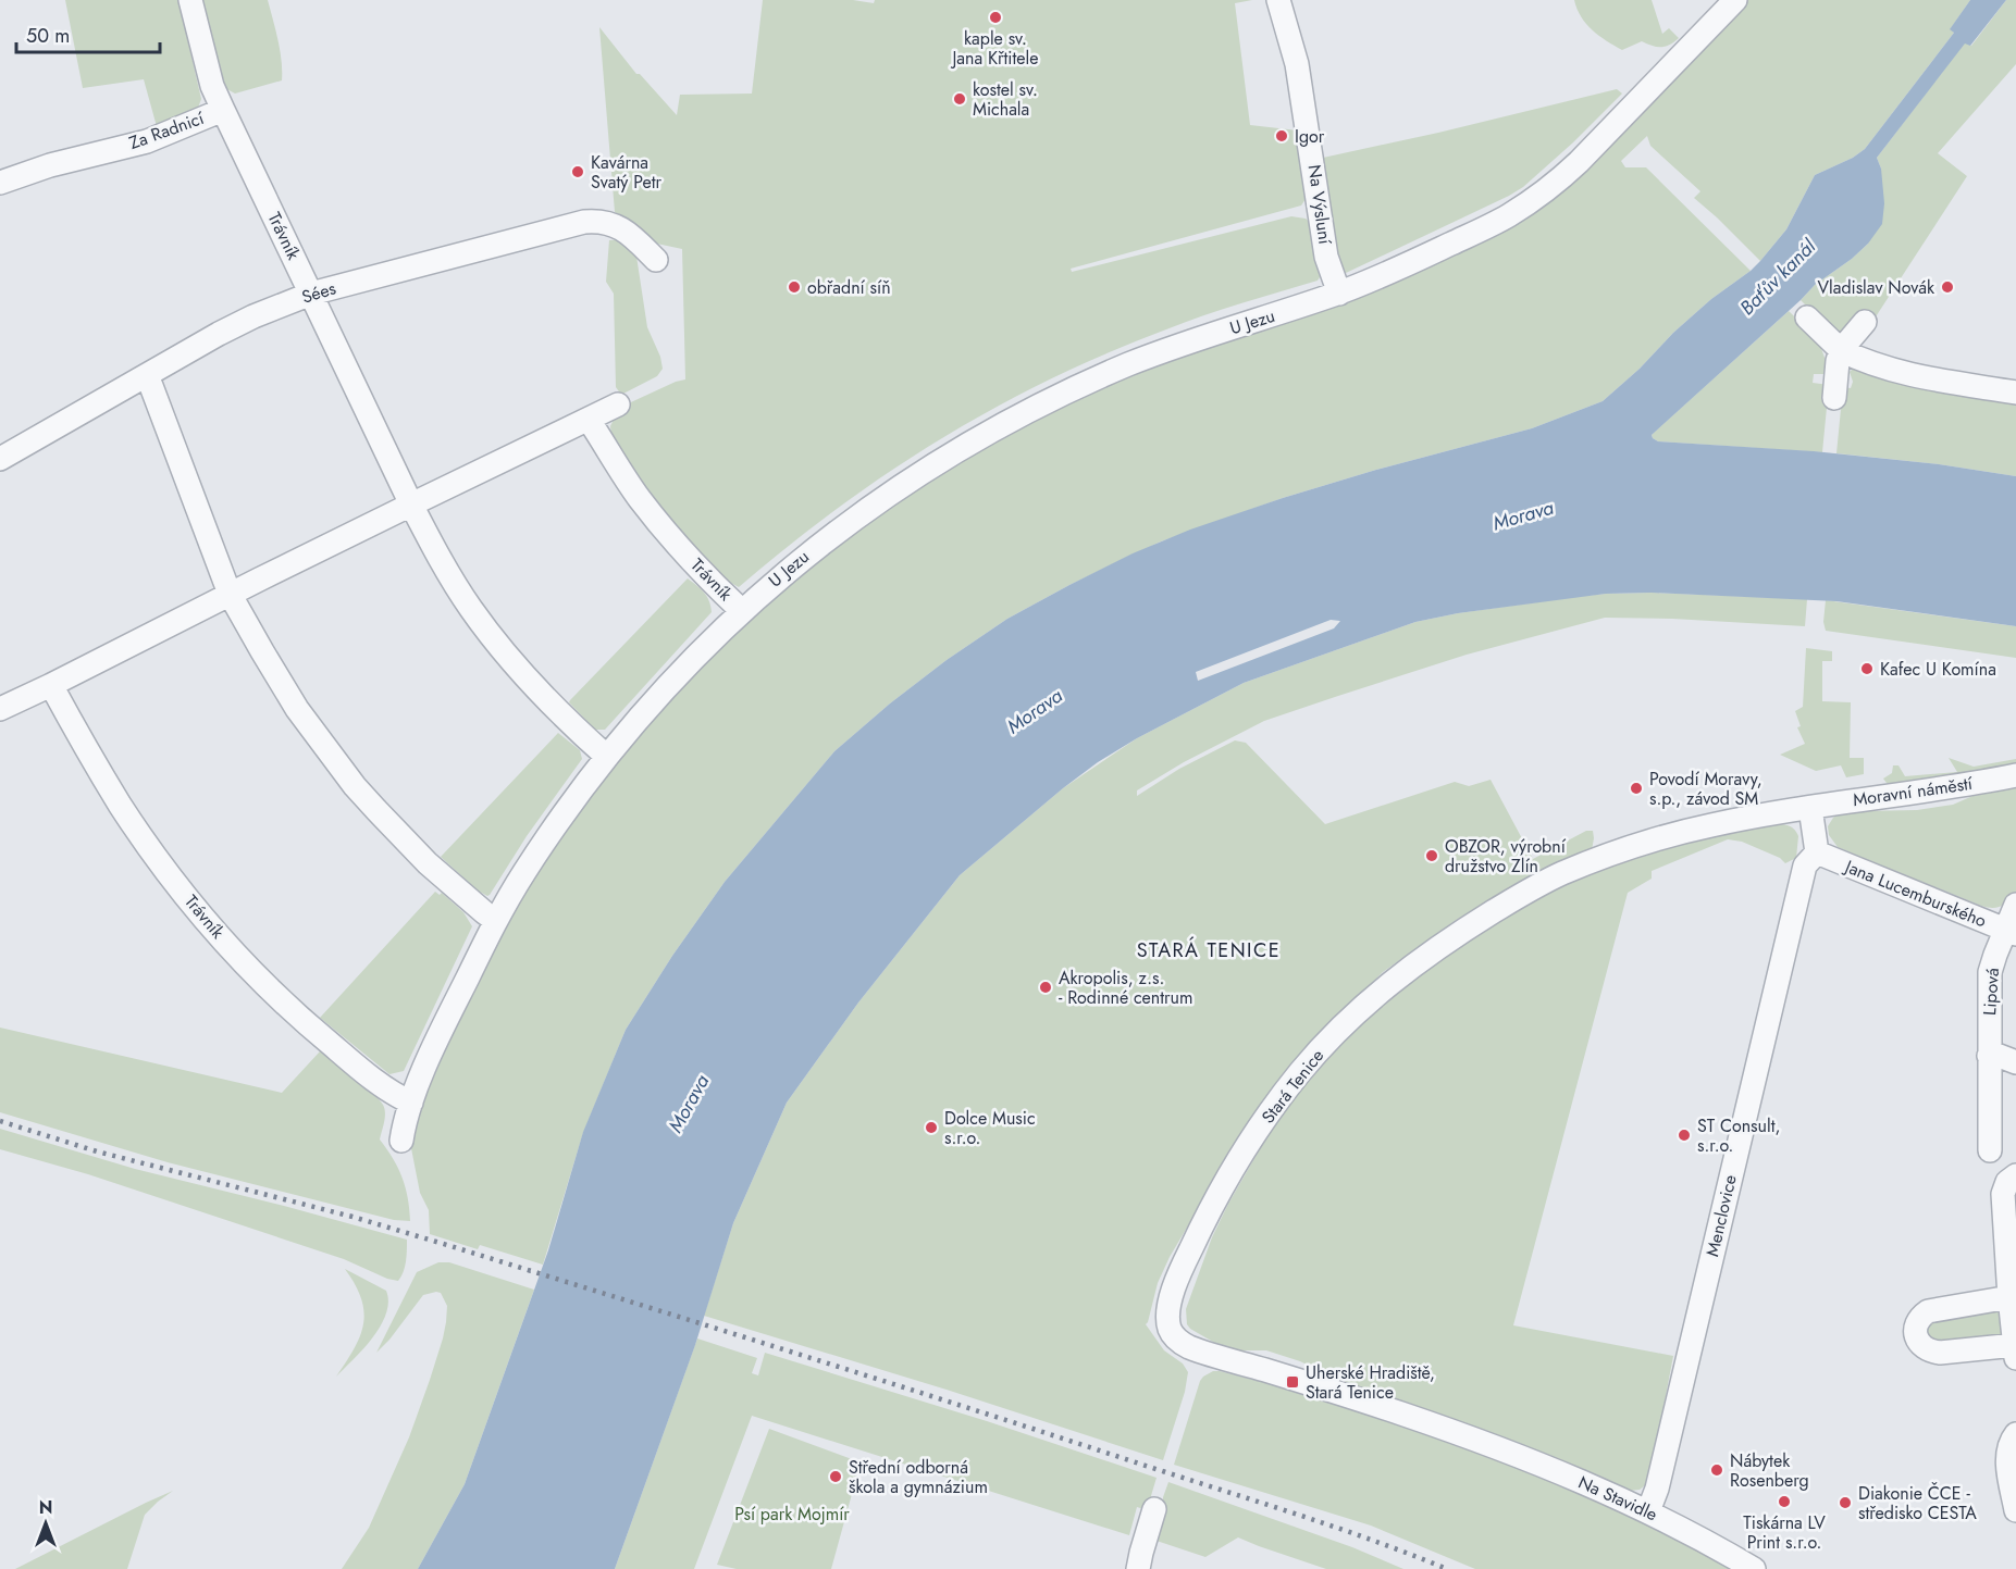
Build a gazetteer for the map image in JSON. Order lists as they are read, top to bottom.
{
  "streets": {
    "street": [
      "Za Radnicí",
      "Na Výsluní",
      "Trávník",
      "Sées",
      "U Jezu",
      "Moravní náměstí",
      "Jana Lucemburského",
      "Lipová",
      "Stará Tenice",
      "Menclovice",
      "Na Stavidle"
    ]
  },
  "crossings": [
    ["Za Radnicí", "Trávník"],
    ["Na Výsluní", "U Jezu"],
    ["Trávník", "Sées"],
    ["Trávník", "U Jezu"],
    ["Moravní náměstí", "Stará Tenice"],
    ["Jana Lucemburského", "Lipová"],
    ["Jana Lucemburského", "Menclovice"],
    ["Stará Tenice", "Na Stavidle"],
    ["Menclovice", "Na Stavidle"]
  ],
  "districts": ["STARÁ TENICE"],
  "water": ["Baťův kanál", "Morava"],
  "parks": ["Psí park Mojmír"],
  "places": {
    "other": [
      "kaple sv. Jana Křtitele",
      "kostel sv. Michala",
      "Igor",
      "Kavárna Svatý Petr",
      "obřadní síň",
      "Vladislav Novák",
      "Kafec U Komína",
      "Povodí Moravy, s.p., závod SM",
      "OBZOR, výrobní družstvo Zlín",
      "Akropolis, z.s. - Rodinné centrum",
      "Dolce Music s.r.o.",
      "ST Consult, s.r.o.",
      "Nábytek Rosenberg",
      "Střední odborná škola a gymnázium",
      "Tiskárna LV Print s.r.o.",
      "Diakonie ČCE - středisko CESTA"
    ],
    "transit": ["Uherské Hradiště, Stará Tenice"]
  },
  "scale_bar": "50 m",
  "north": "top"
}
